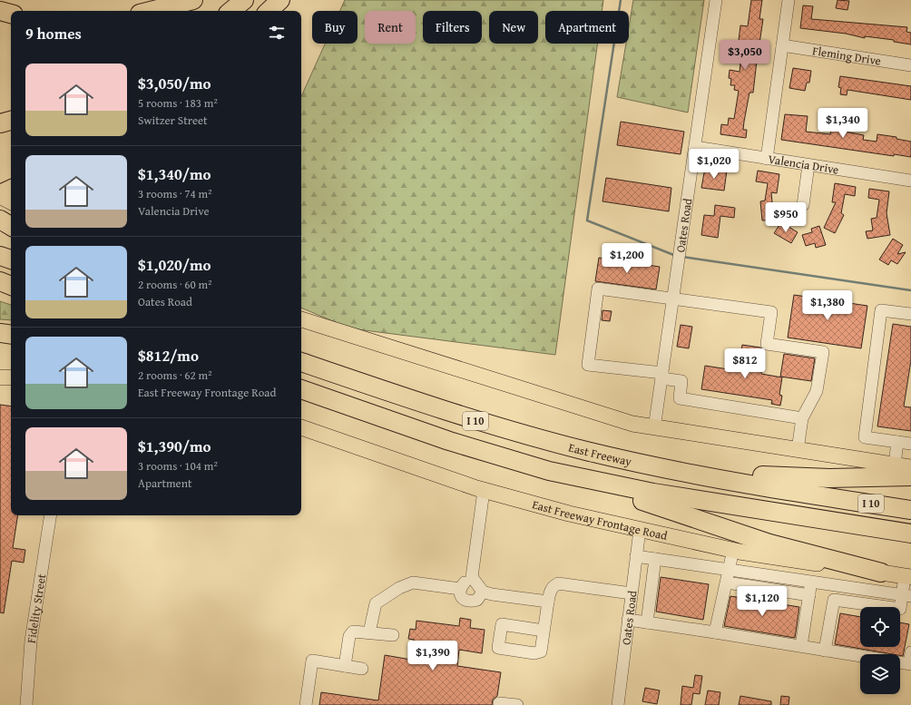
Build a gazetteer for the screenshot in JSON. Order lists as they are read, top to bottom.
{
  "streets": {
    "highway": ["I 10", "East Freeway"],
    "main road": ["East Freeway Frontage Road"],
    "street": [
      "Fleming Drive",
      "Valencia Drive",
      "Oates Road",
      "Fidelity Street"
    ]
  },
  "crossings": [
    ["Valencia Drive", "Oates Road"],
    ["Oates Road", "East Freeway Frontage Road"]
  ],
  "page": {
    "chip": [
      "Buy",
      "Rent",
      "Filters",
      "New",
      "Apartment"
    ],
    "heading": "9 homes",
    "price": [
      "$3,050",
      "$1,340",
      "$1,020",
      "$950",
      "$1,200",
      "$1,380",
      "$812",
      "$1,120",
      "$1,390"
    ],
    "list": [
      {
        "name": "$3,050/mo",
        "note": "5 rooms · 183 m² · Switzer Street"
      },
      {
        "name": "$1,340/mo",
        "note": "3 rooms · 74 m² · Valencia Drive"
      },
      {
        "name": "$1,020/mo",
        "note": "2 rooms · 60 m² · Oates Road"
      },
      {
        "name": "$812/mo",
        "note": "2 rooms · 62 m² · East Freeway Frontage Road"
      },
      {
        "name": "$1,390/mo",
        "note": "3 rooms · 104 m² · Apartment"
      }
    ]
  }
}
